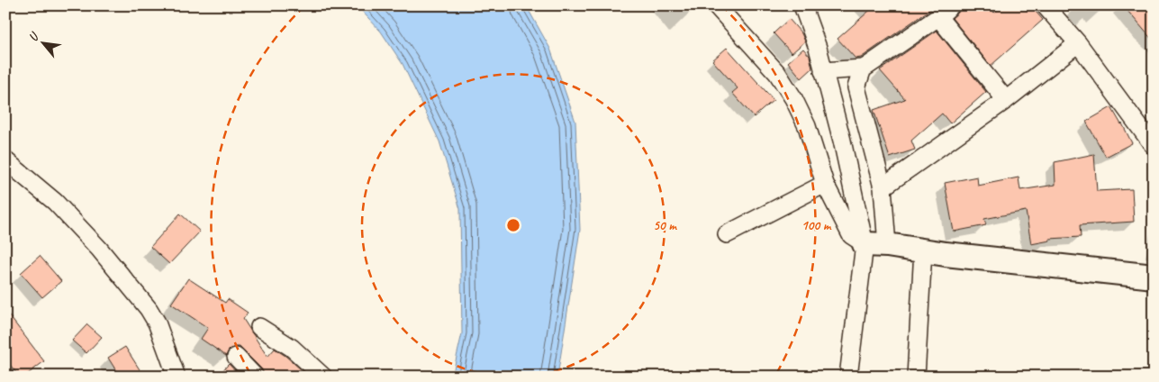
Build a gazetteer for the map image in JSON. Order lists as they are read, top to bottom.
{
  "north": "top left",
  "rings": ["50 m", "100 m"]
}
